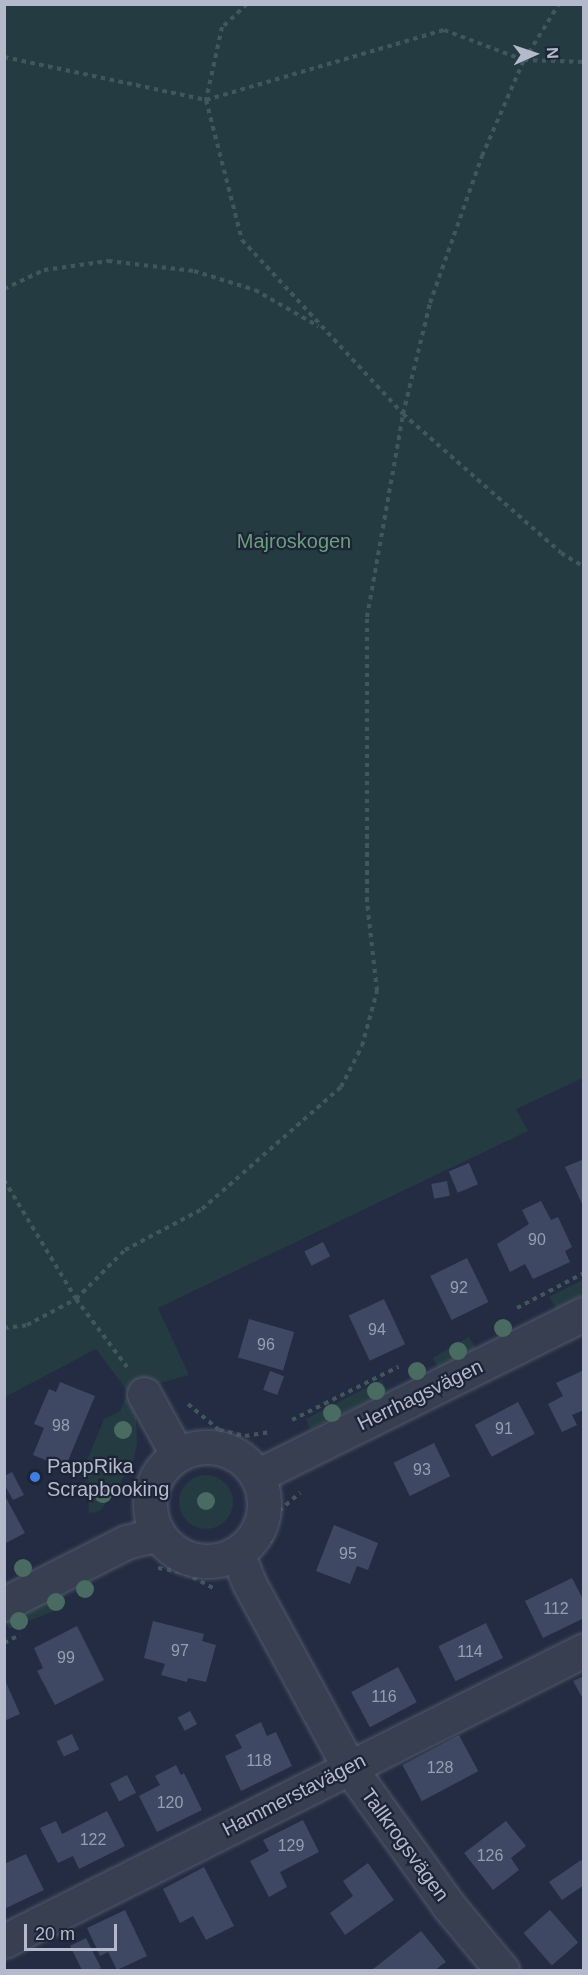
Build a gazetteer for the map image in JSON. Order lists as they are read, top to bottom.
{
  "streets": {
    "street": ["Herrhagsvägen", "Hammerstavägen", "Tallkrogsvägen"]
  },
  "crossings": [
    ["Herrhagsvägen", "Tallkrogsvägen"],
    ["Hammerstavägen", "Tallkrogsvägen"]
  ],
  "parks": ["Majroskogen"],
  "places": ["PappRika Scrapbooking"],
  "house_numbers": [
    "90",
    "92",
    "94",
    "96",
    "98",
    "91",
    "93",
    "95",
    "112",
    "97",
    "114",
    "99",
    "116",
    "118",
    "128",
    "120",
    "122",
    "129",
    "126"
  ],
  "scale_bar": "20 m",
  "north": "right"
}
